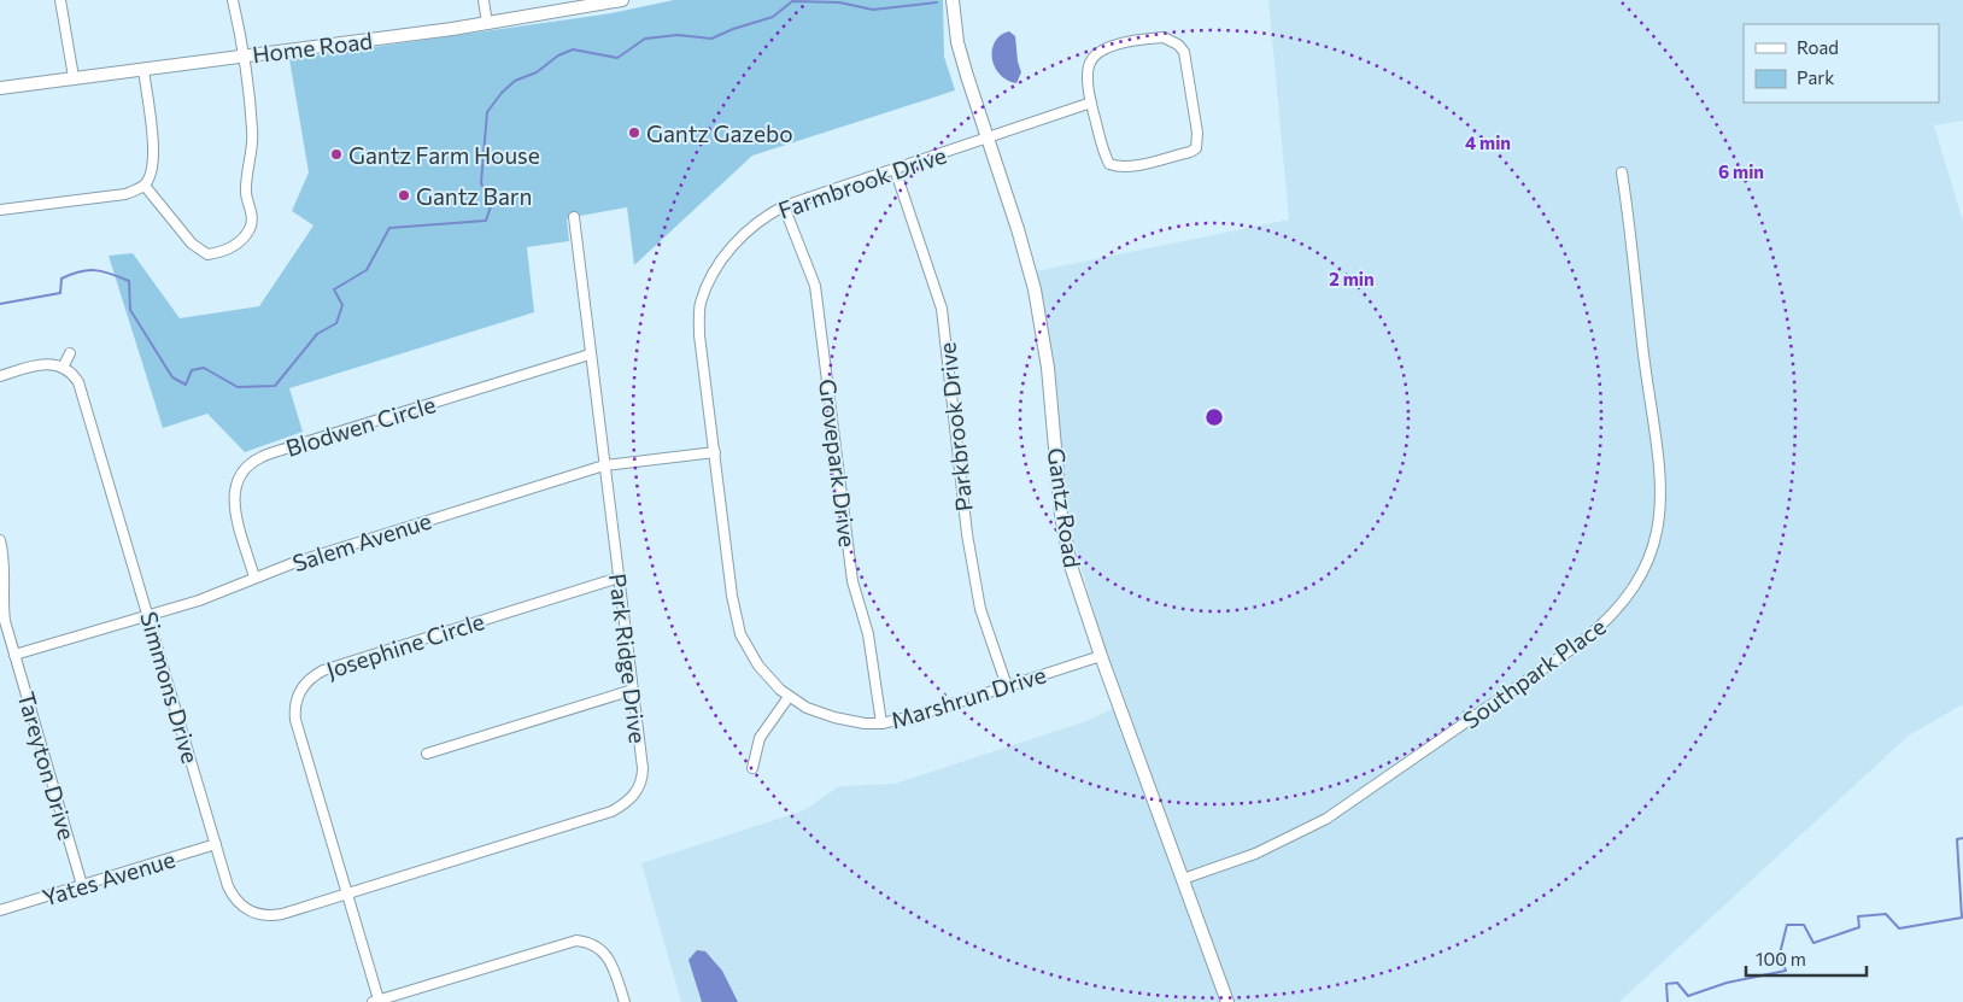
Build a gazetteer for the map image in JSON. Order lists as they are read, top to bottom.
{
  "streets": {
    "main road": ["Home Road", "Gantz Road"],
    "street": [
      "Farmbrook Drive",
      "Blodwen Circle",
      "Parkbrook Drive",
      "Grovepark Drive",
      "Salem Avenue",
      "Josephine Circle",
      "Park Ridge Drive",
      "Southpark Place",
      "Simmons Drive",
      "Marshrun Drive",
      "Tareyton Drive",
      "Yates Avenue"
    ]
  },
  "crossings": [
    ["Farmbrook Drive", "Parkbrook Drive"],
    ["Farmbrook Drive", "Grovepark Drive"],
    ["Farmbrook Drive", "Gantz Road"],
    ["Farmbrook Drive", "Salem Avenue"],
    ["Farmbrook Drive", "Marshrun Drive"],
    ["Blodwen Circle", "Salem Avenue"],
    ["Blodwen Circle", "Park Ridge Drive"],
    ["Parkbrook Drive", "Marshrun Drive"],
    ["Grovepark Drive", "Marshrun Drive"],
    ["Gantz Road", "Southpark Place"],
    ["Gantz Road", "Marshrun Drive"],
    ["Salem Avenue", "Park Ridge Drive"],
    ["Salem Avenue", "Simmons Drive"],
    ["Salem Avenue", "Tareyton Drive"],
    ["Josephine Circle", "Park Ridge Drive"],
    ["Josephine Circle", "Simmons Drive"],
    ["Park Ridge Drive", "Simmons Drive"],
    ["Simmons Drive", "Yates Avenue"],
    ["Tareyton Drive", "Yates Avenue"]
  ],
  "places": ["Gantz Gazebo", "Gantz Farm House", "Gantz Barn"],
  "legend": ["Road", "Park"],
  "scale_bar": "100 m",
  "rings": ["4 min", "6 min", "2 min"]
}
